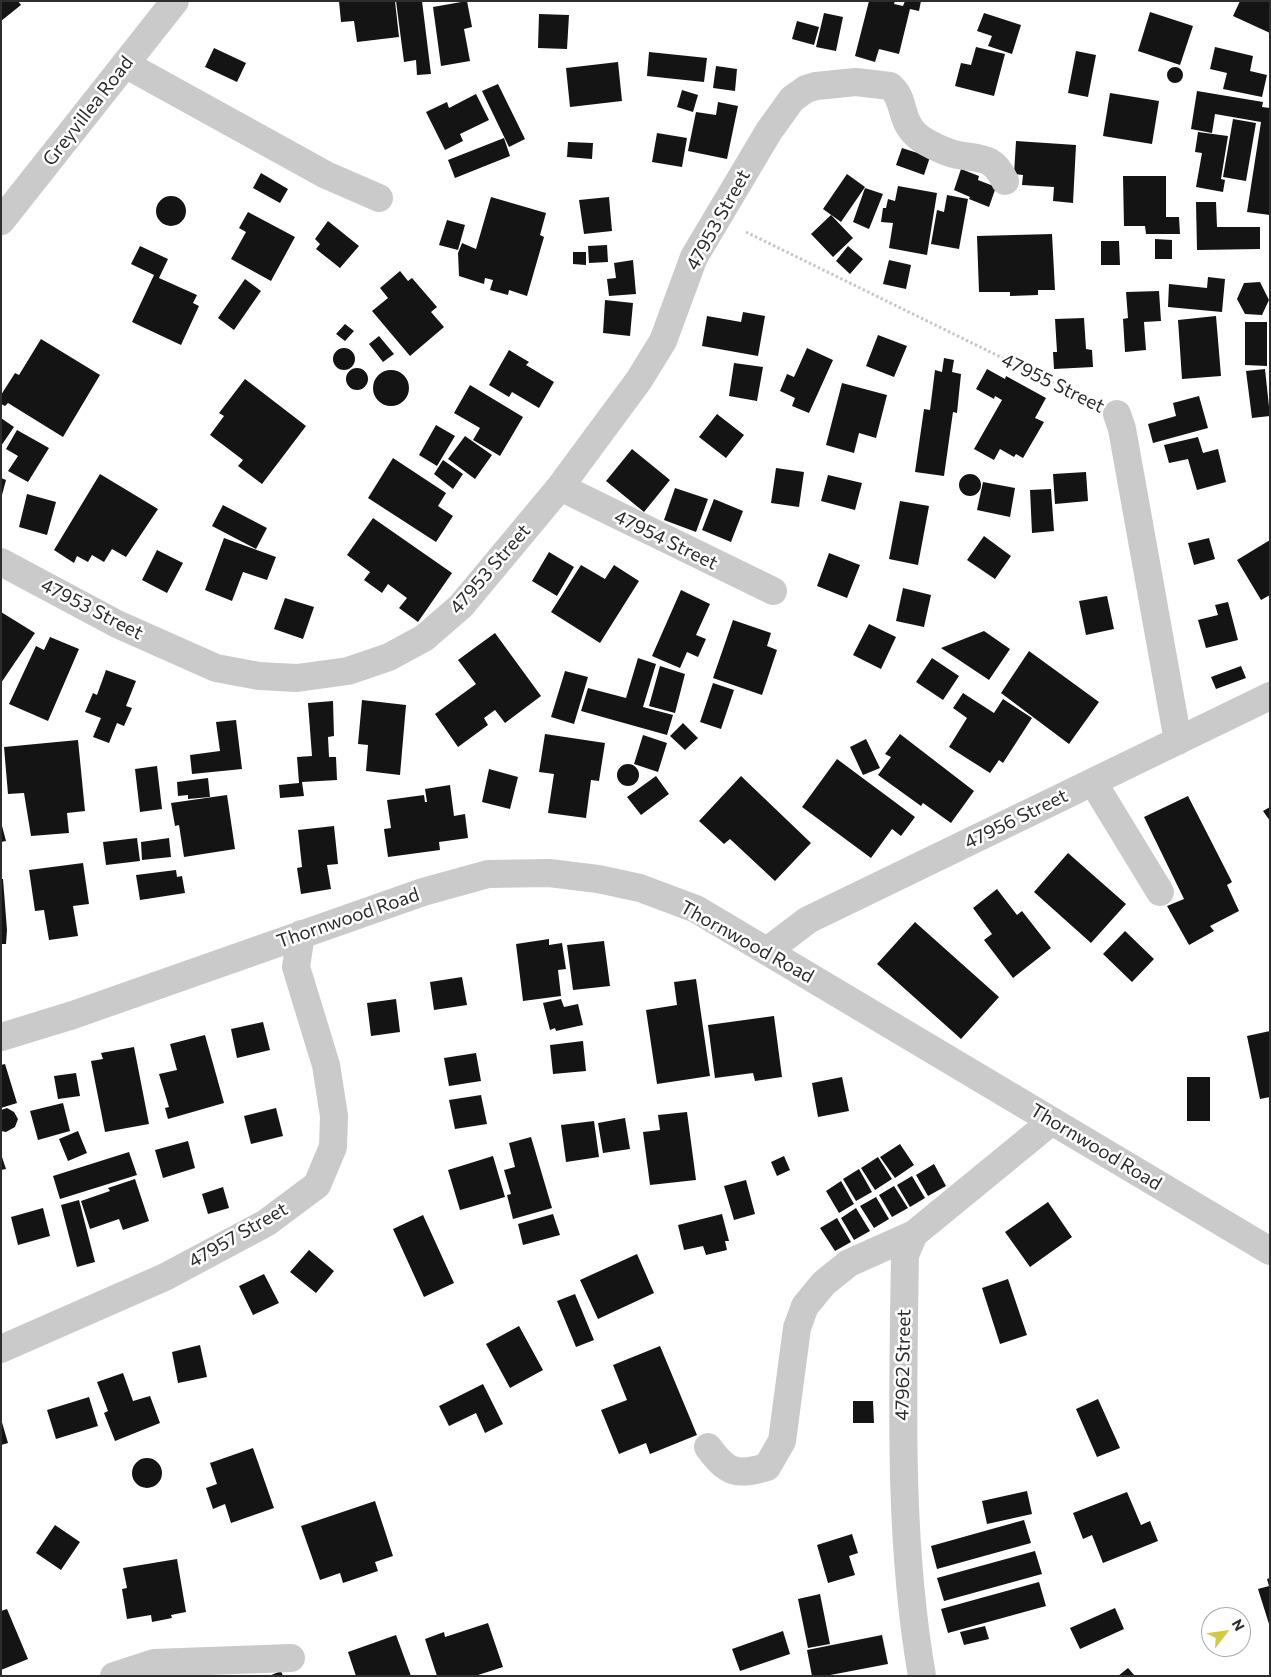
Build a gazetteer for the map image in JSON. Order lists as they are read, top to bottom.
{
  "streets": {
    "street": [
      "Greyvillea Road",
      "47953 Street",
      "47955 Street",
      "47954 Street",
      "47956 Street",
      "Thornwood Road",
      "47957 Street",
      "47962 Street"
    ]
  },
  "crossings": [
    ["47953 Street", "47955 Street"],
    ["47953 Street", "47954 Street"],
    ["47955 Street", "47956 Street"],
    ["47956 Street", "Thornwood Road"],
    ["Thornwood Road", "47957 Street"],
    ["Thornwood Road", "47962 Street"]
  ],
  "north": "top right"
}
